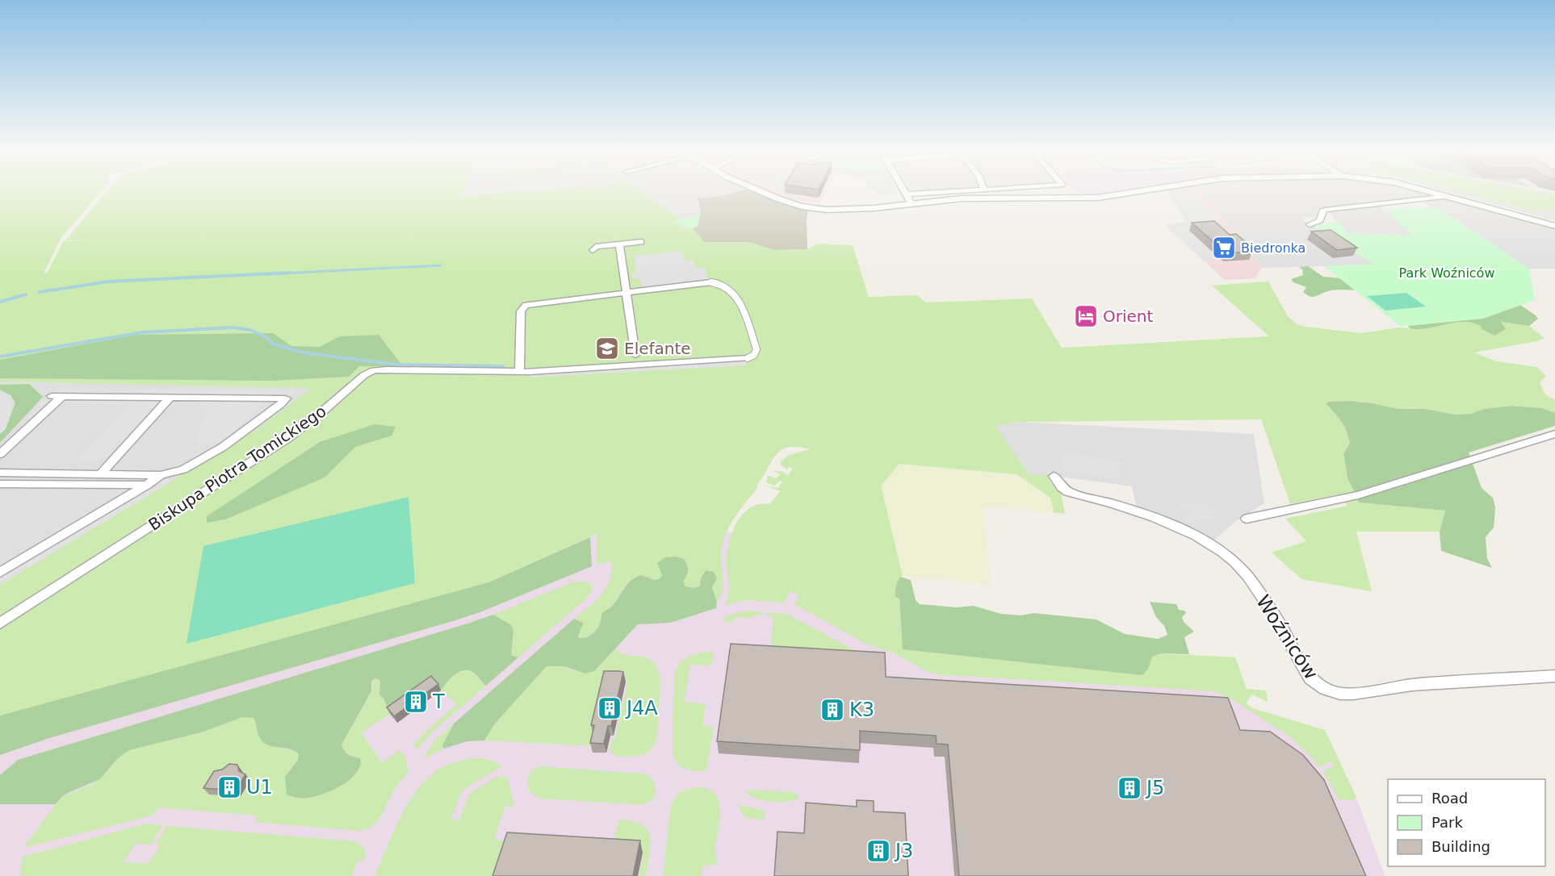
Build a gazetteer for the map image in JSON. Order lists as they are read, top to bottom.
{
  "streets": {
    "street": ["Biskupa Piotra Tomickiego", "Woźniców"]
  },
  "parks": ["Park Woźniców"],
  "places": {
    "supermarket": ["Biedronka"],
    "hotel": ["Orient"],
    "school or university": ["Elefante"],
    "building": [
      "T",
      "J4A",
      "K3",
      "U1",
      "J5",
      "J3"
    ]
  },
  "legend": ["Road", "Park", "Building"]
}
